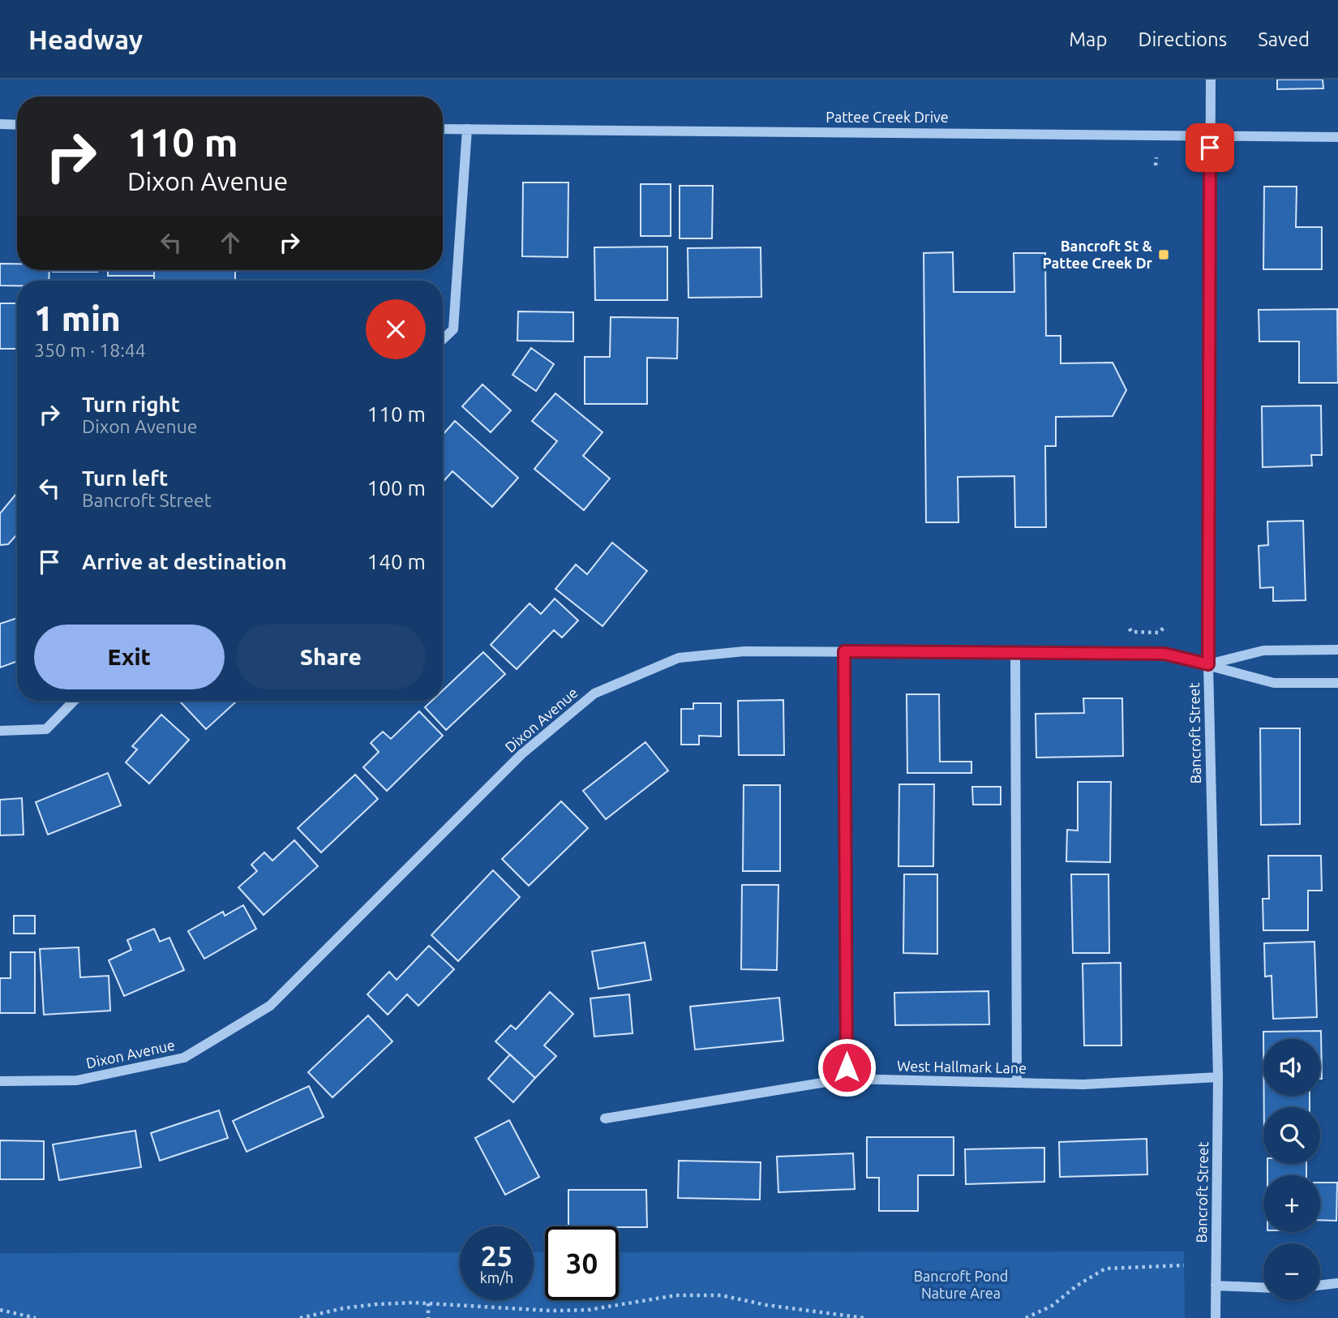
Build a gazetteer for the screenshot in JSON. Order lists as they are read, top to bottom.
{
  "streets": {
    "street": [
      "Pattee Creek Drive",
      "Dixon Avenue",
      "Bancroft Street",
      "West Hallmark Lane"
    ]
  },
  "crossings": [
    ["Pattee Creek Drive", "Bancroft Street"],
    ["Dixon Avenue", "Bancroft Street"],
    ["Bancroft Street", "West Hallmark Lane"]
  ],
  "parks": ["Bancroft Pond Nature Area"],
  "places": {
    "transit": ["Bancroft St & Pattee Creek Dr"]
  },
  "page": {
    "header": "Headway",
    "nav": ["Map", "Directions", "Saved"],
    "turn": ["110 m", "Dixon Avenue"],
    "heading": ["1 min", "350 m · 18:44"],
    "list": [
      {
        "name": "Turn right",
        "note": "Dixon Avenue",
        "value": "110 m"
      },
      {
        "name": "Turn left",
        "note": "Bancroft Street",
        "value": "100 m"
      },
      {
        "name": "Arrive at destination",
        "value": "140 m"
      }
    ],
    "buttons": ["Exit", "Share"],
    "map_buttons": ["+", "−"],
    "speed": "25 km/h",
    "limit": "30"
  }
}
